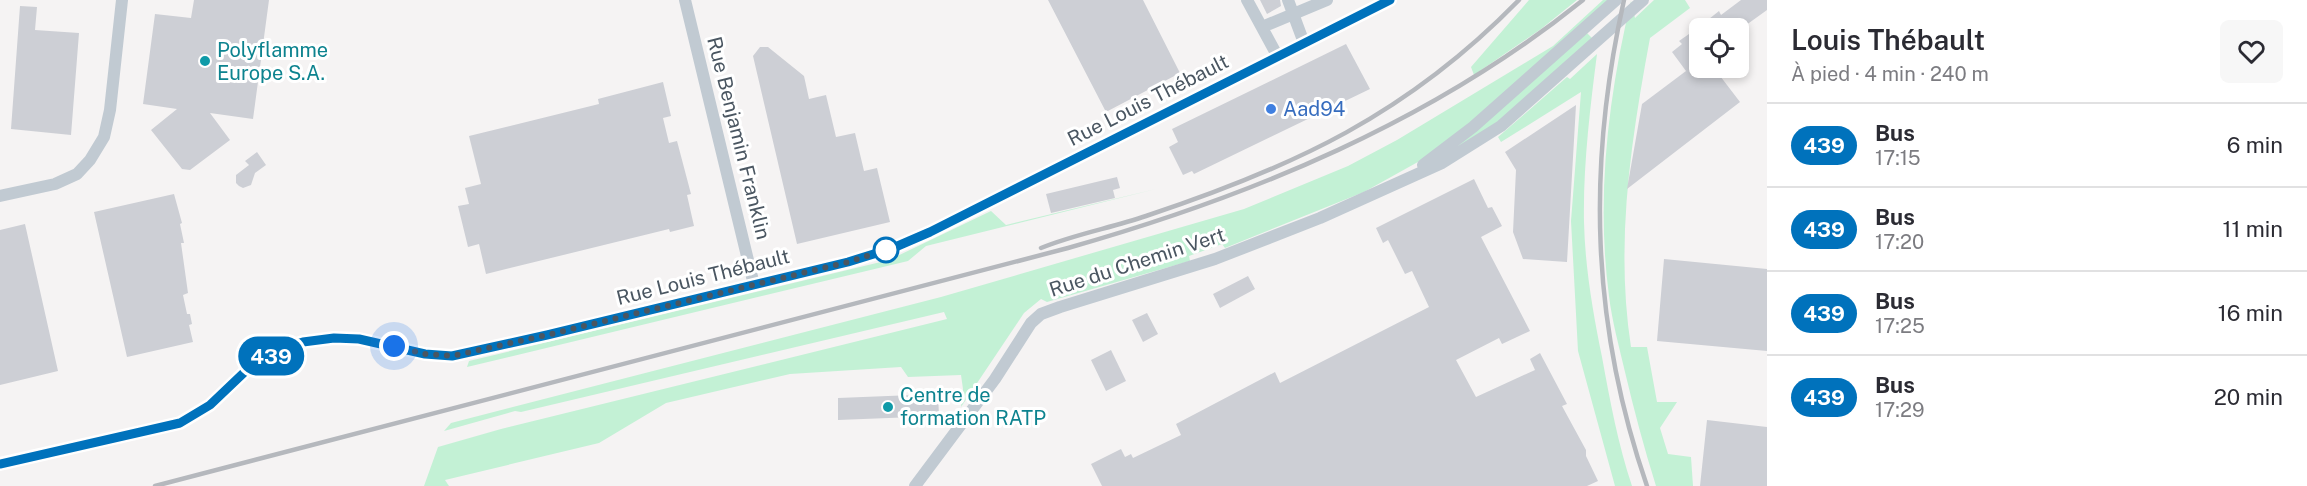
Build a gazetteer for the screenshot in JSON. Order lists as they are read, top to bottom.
{
  "streets": {
    "street": ["Rue Louis Thébault", "Rue Benjamin Franklin", "Rue du Chemin Vert"]
  },
  "crossings": [
    ["Rue Louis Thébault", "Rue Benjamin Franklin"]
  ],
  "places": ["Polyflamme Europe S.A.", "Aad94", "Centre de formation RATP"],
  "lines": ["bus line 439"],
  "page": {
    "on_map": "439",
    "heading": ["Louis Thébault", "À pied · 4 min · 240 m"],
    "list": [
      {
        "mark": "439",
        "name": "Bus",
        "note": "17:15",
        "value": "6 min"
      },
      {
        "mark": "439",
        "name": "Bus",
        "note": "17:20",
        "value": "11 min"
      },
      {
        "mark": "439",
        "name": "Bus",
        "note": "17:25",
        "value": "16 min"
      },
      {
        "mark": "439",
        "name": "Bus",
        "note": "17:29",
        "value": "20 min"
      }
    ]
  }
}
